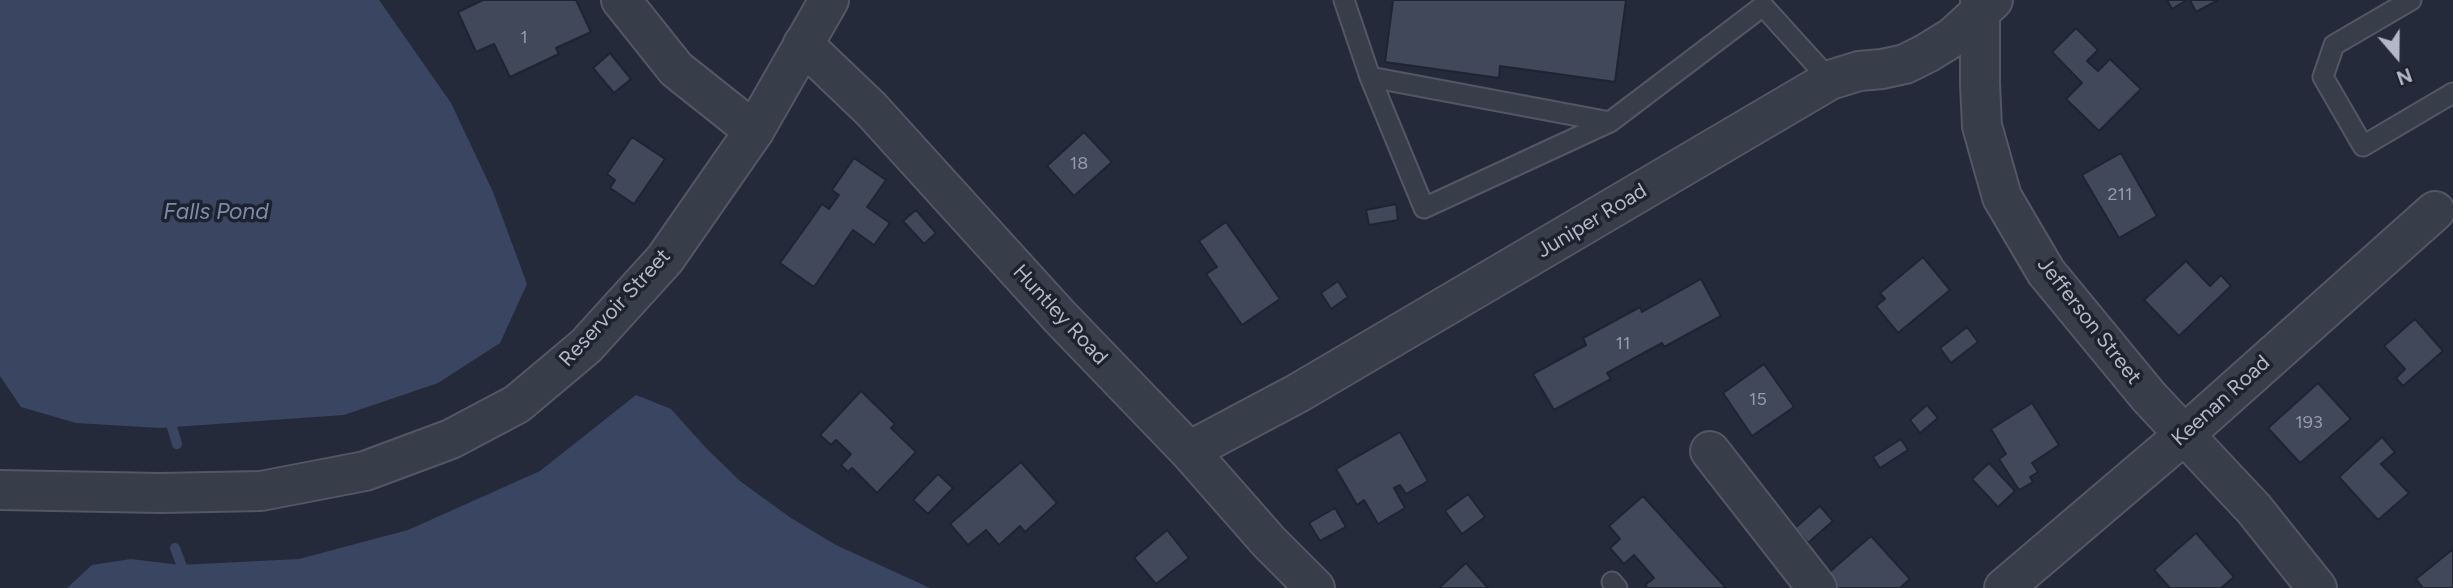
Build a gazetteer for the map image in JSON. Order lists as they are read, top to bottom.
{
  "streets": {
    "street": [
      "Juniper Road",
      "Reservoir Street",
      "Huntley Road",
      "Jefferson Street",
      "Keenan Road"
    ]
  },
  "crossings": [
    ["Juniper Road", "Huntley Road"],
    ["Juniper Road", "Jefferson Street"],
    ["Reservoir Street", "Huntley Road"],
    ["Jefferson Street", "Keenan Road"]
  ],
  "water": ["Falls Pond"],
  "house_numbers": [
    "1",
    "18",
    "211",
    "11",
    "15",
    "193"
  ],
  "north": "bottom"
}
